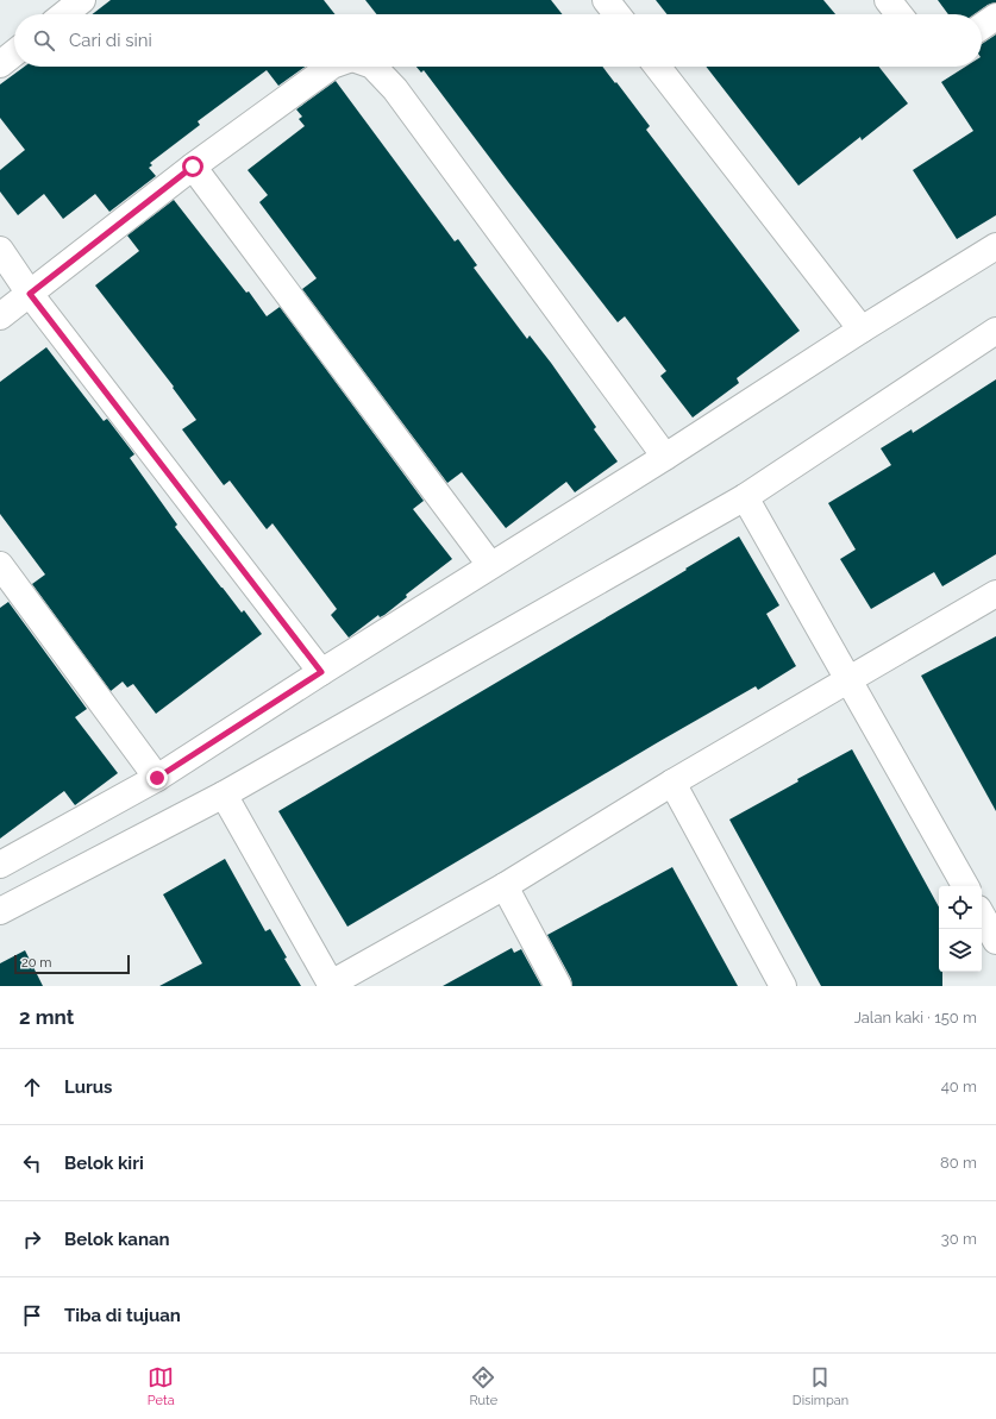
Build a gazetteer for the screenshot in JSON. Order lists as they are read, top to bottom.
{
  "scale_bar": "20 m",
  "page": {
    "search": "Cari di sini",
    "scale": "20 m",
    "heading": ["2 mnt", "Jalan kaki · 150 m"],
    "list": [
      ["Lurus", "40 m"],
      ["Belok kiri", "80 m"],
      ["Belok kanan", "30 m"],
      "Tiba di tujuan"
    ],
    "nav": ["Peta", "Rute", "Disimpan"]
  }
}
